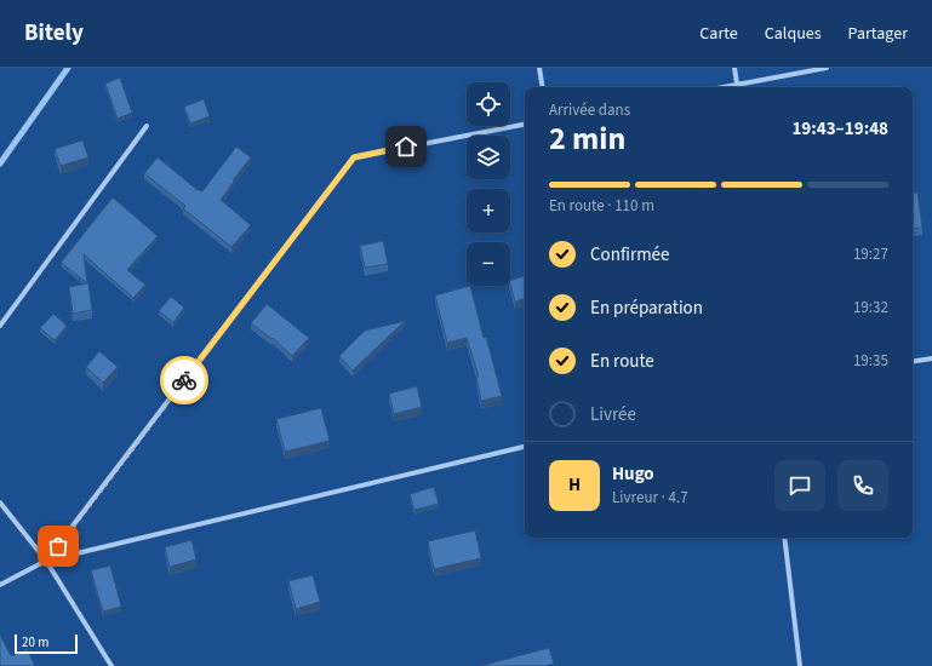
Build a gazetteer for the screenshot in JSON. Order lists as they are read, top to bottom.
{
  "scale_bar": "20 m",
  "page": {
    "header": "Bitely",
    "nav": ["Carte", "Calques", "Partager"],
    "map_buttons": ["+", "−"],
    "heading": ["2 min", "Arrivée dans", "19:43–19:48"],
    "panel": ["Hugo", "Livreur · 4.7"],
    "bar": "En route · 110 m",
    "list": [
      ["Confirmée", "19:27"],
      ["En préparation", "19:32"],
      ["En route", "19:35"],
      "Livrée"
    ],
    "round": "H",
    "scale": "20 m"
  }
}
